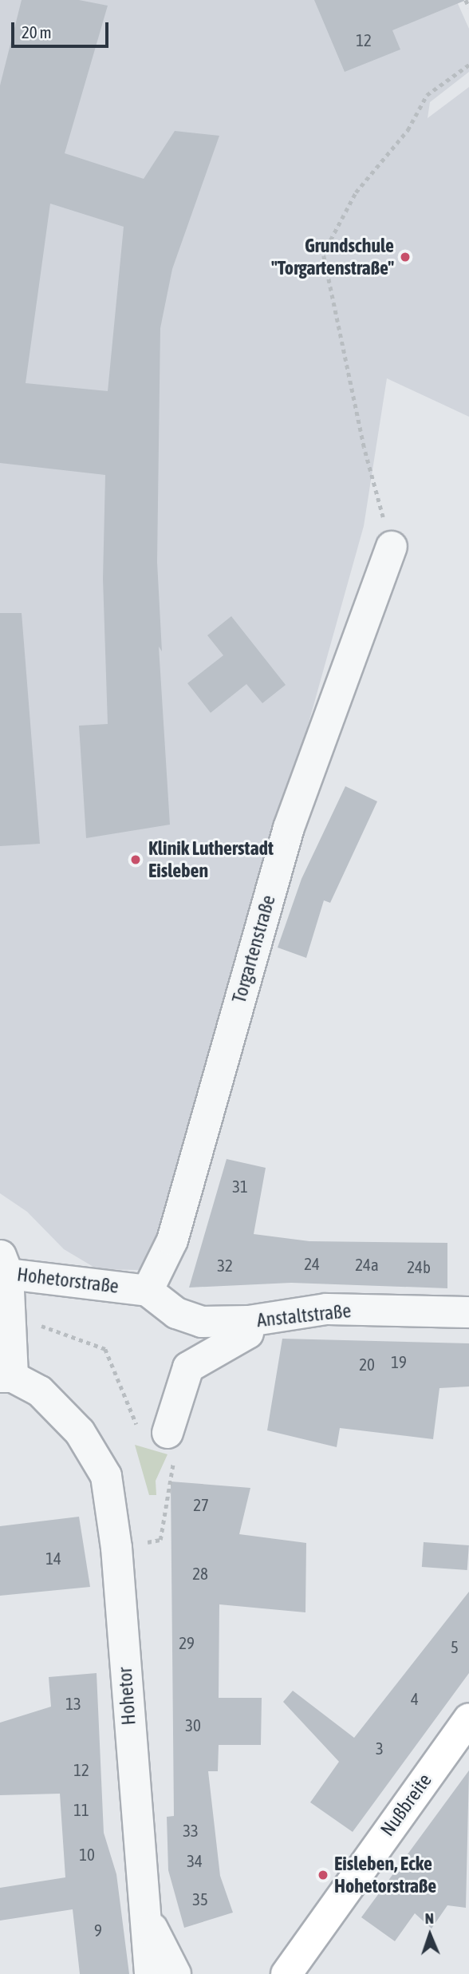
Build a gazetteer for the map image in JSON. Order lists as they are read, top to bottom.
{
  "streets": {
    "main road": ["Nußbreite"],
    "street": [
      "Torgartenstraße",
      "Hohetorstraße",
      "Anstaltstraße",
      "Hohetor"
    ]
  },
  "crossings": [
    ["Torgartenstraße", "Hohetorstraße"],
    ["Torgartenstraße", "Anstaltstraße"],
    ["Hohetorstraße", "Anstaltstraße"]
  ],
  "places": ["Grundschule \"Torgartenstraße\"", "Klinik Lutherstadt Eisleben", "Eisleben, Ecke Hohetorstraße"],
  "house_numbers": [
    "12",
    "31",
    "24",
    "24a",
    "32",
    "24b",
    "19",
    "20",
    "27",
    "14",
    "28",
    "29",
    "5",
    "4",
    "13",
    "30",
    "3",
    "12",
    "11",
    "33",
    "10",
    "34",
    "35",
    "9"
  ],
  "scale_bar": "20 m",
  "north": "top"
}
